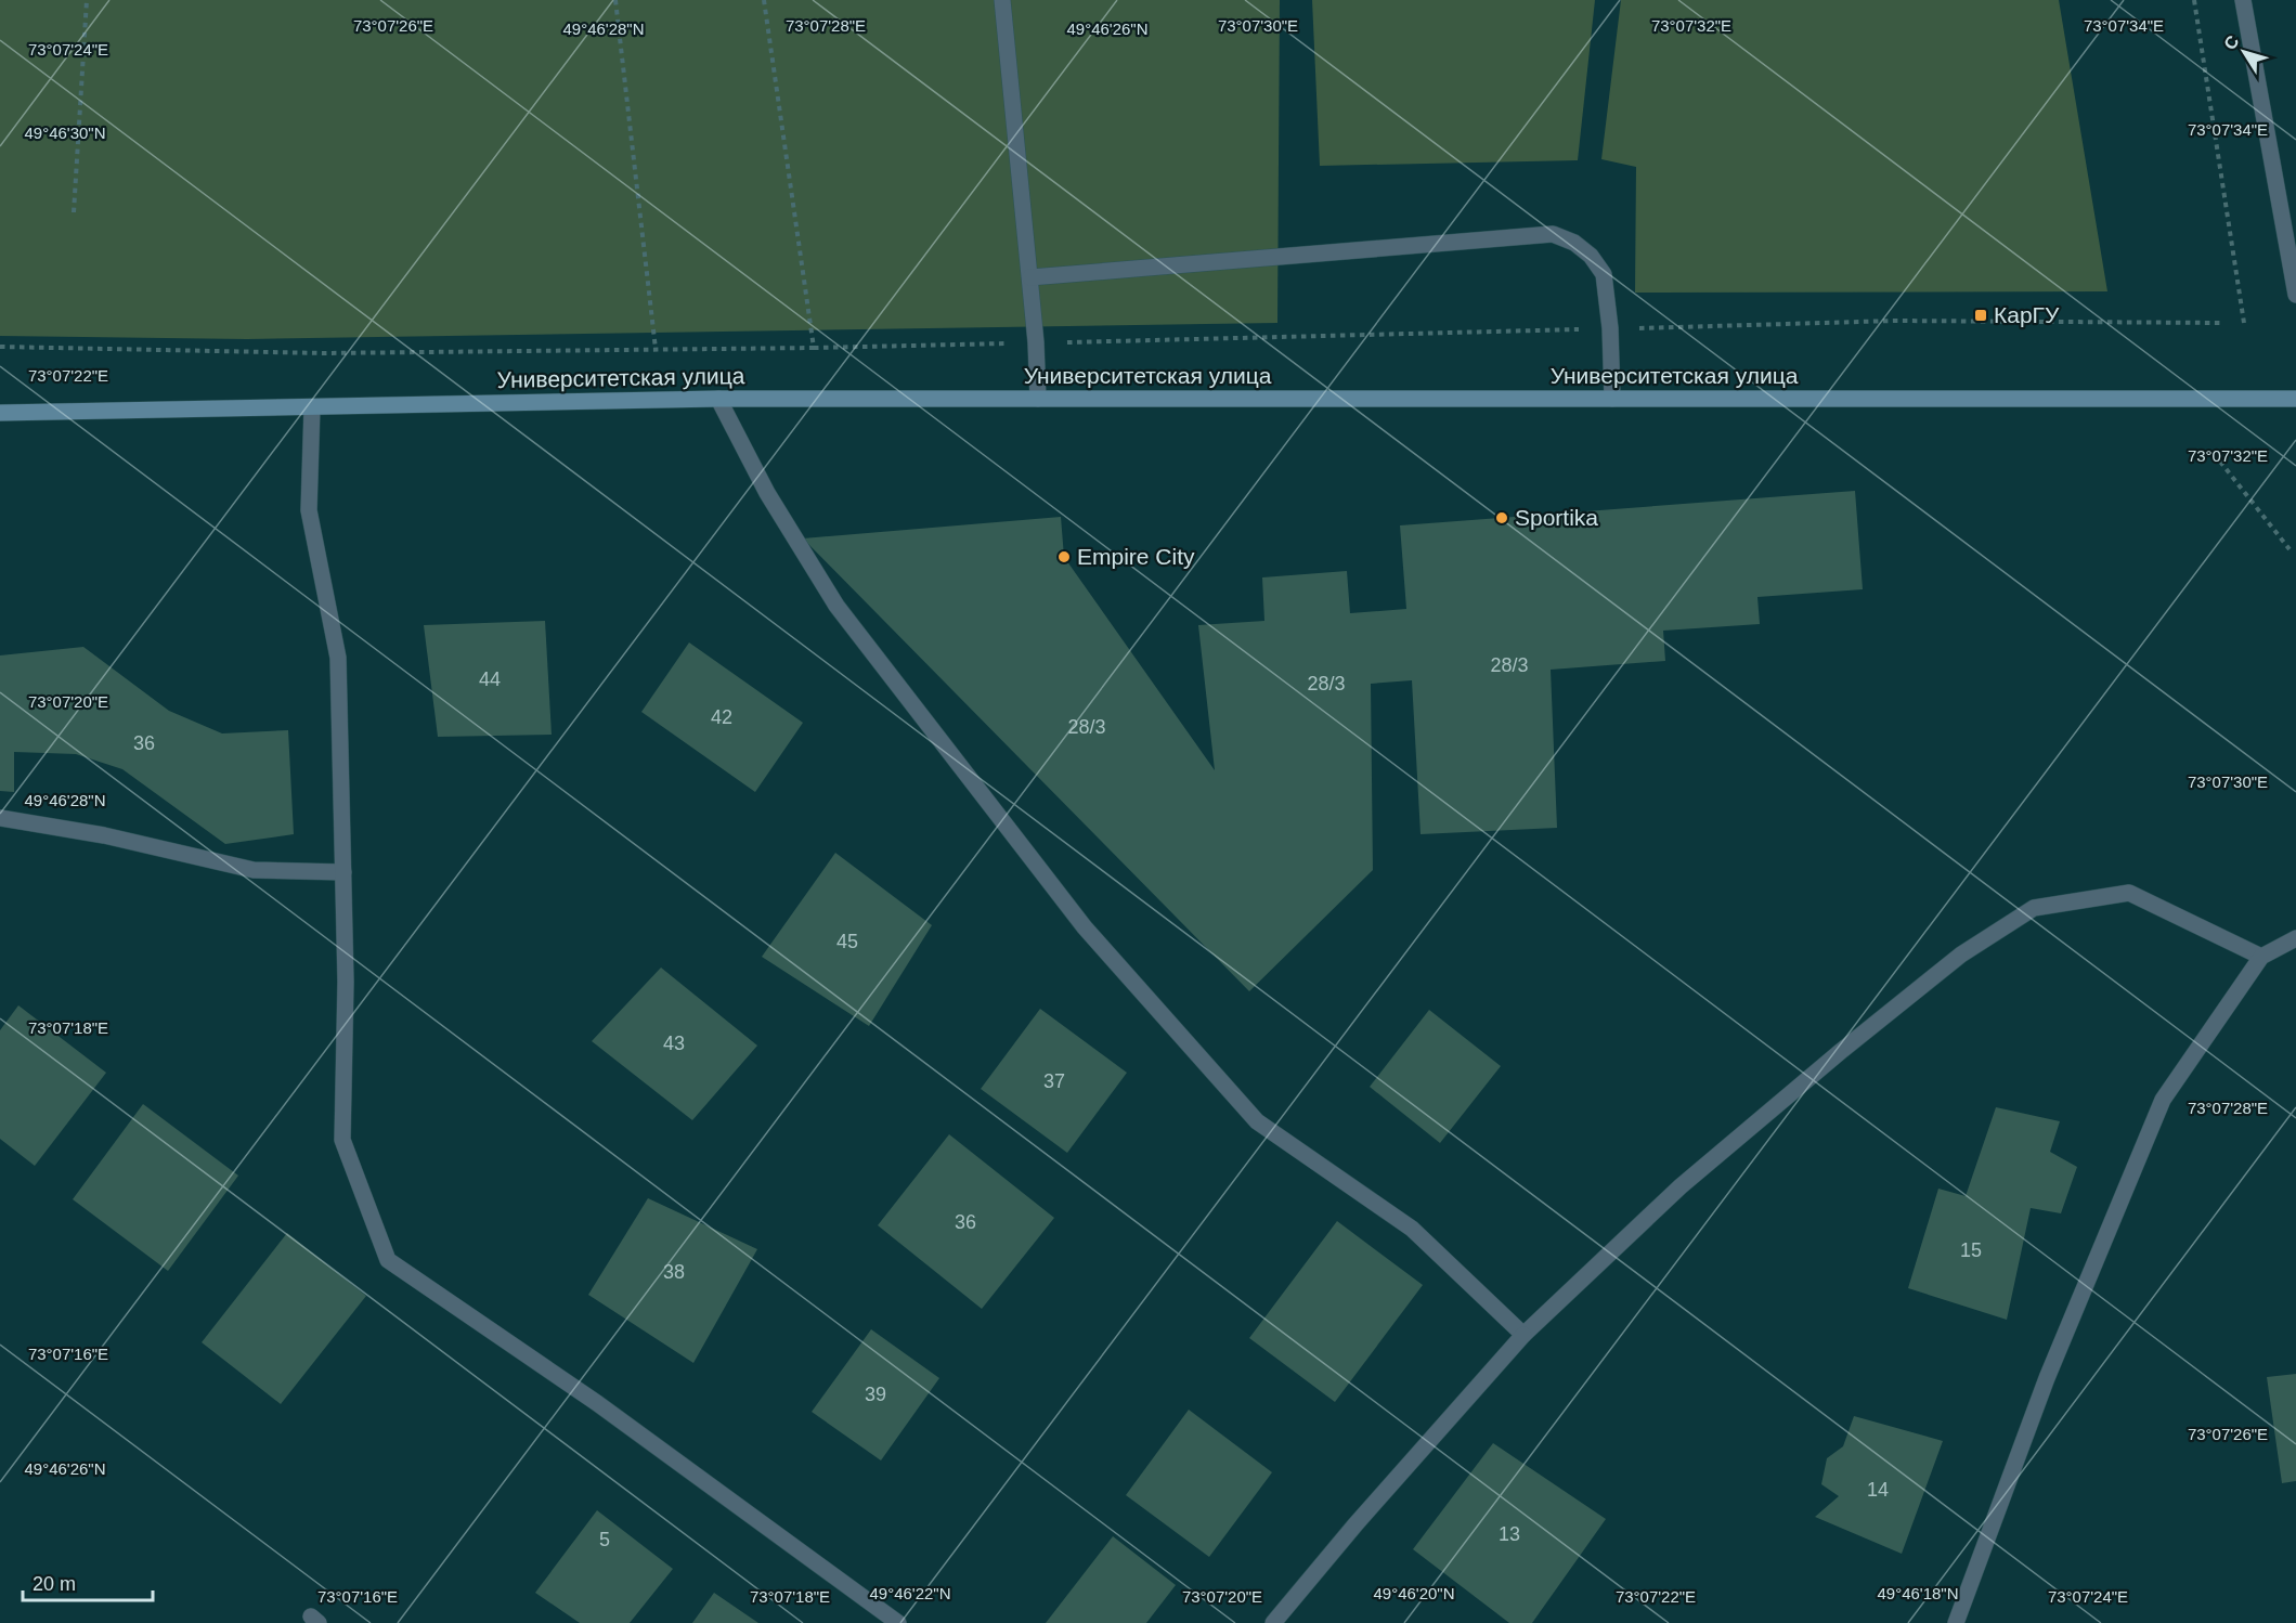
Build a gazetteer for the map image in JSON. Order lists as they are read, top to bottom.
{
  "streets": {
    "main road": ["Университетская улица"]
  },
  "places": {
    "transit": ["КарГУ"],
    "other": ["Sportika", "Empire City"]
  },
  "house_numbers": [
    "28/3",
    "44",
    "28/3",
    "42",
    "28/3",
    "36",
    "45",
    "43",
    "37",
    "36",
    "15",
    "38",
    "39",
    "14",
    "13",
    "5"
  ],
  "scale_bar": "20 m",
  "north": "top left",
  "coordinates": [
    "73°07'26\"E",
    "73°07'28\"E",
    "73°07'30\"E",
    "73°07'32\"E",
    "73°07'34\"E",
    "49°46'28\"N",
    "49°46'26\"N",
    "73°07'24\"E",
    "49°46'30\"N",
    "73°07'22\"E",
    "73°07'20\"E",
    "73°07'18\"E",
    "73°07'16\"E",
    "49°46'22\"N",
    "49°46'20\"N",
    "49°46'18\"N"
  ]
}
